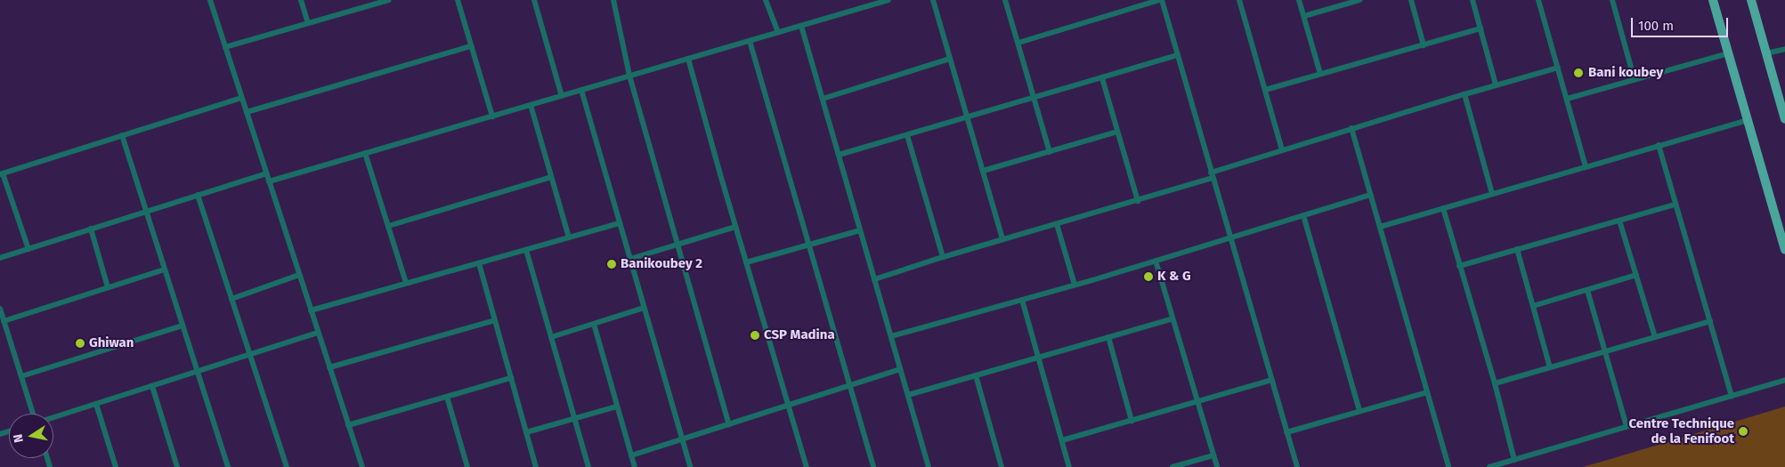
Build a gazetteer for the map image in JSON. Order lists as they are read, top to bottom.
{
  "places": [
    "Bani koubey",
    "Banikoubey 2",
    "K & G",
    "CSP Madina",
    "Ghiwan",
    "Centre Technique de la Fenifoot"
  ],
  "scale_bar": "100 m",
  "north": "left"
}
